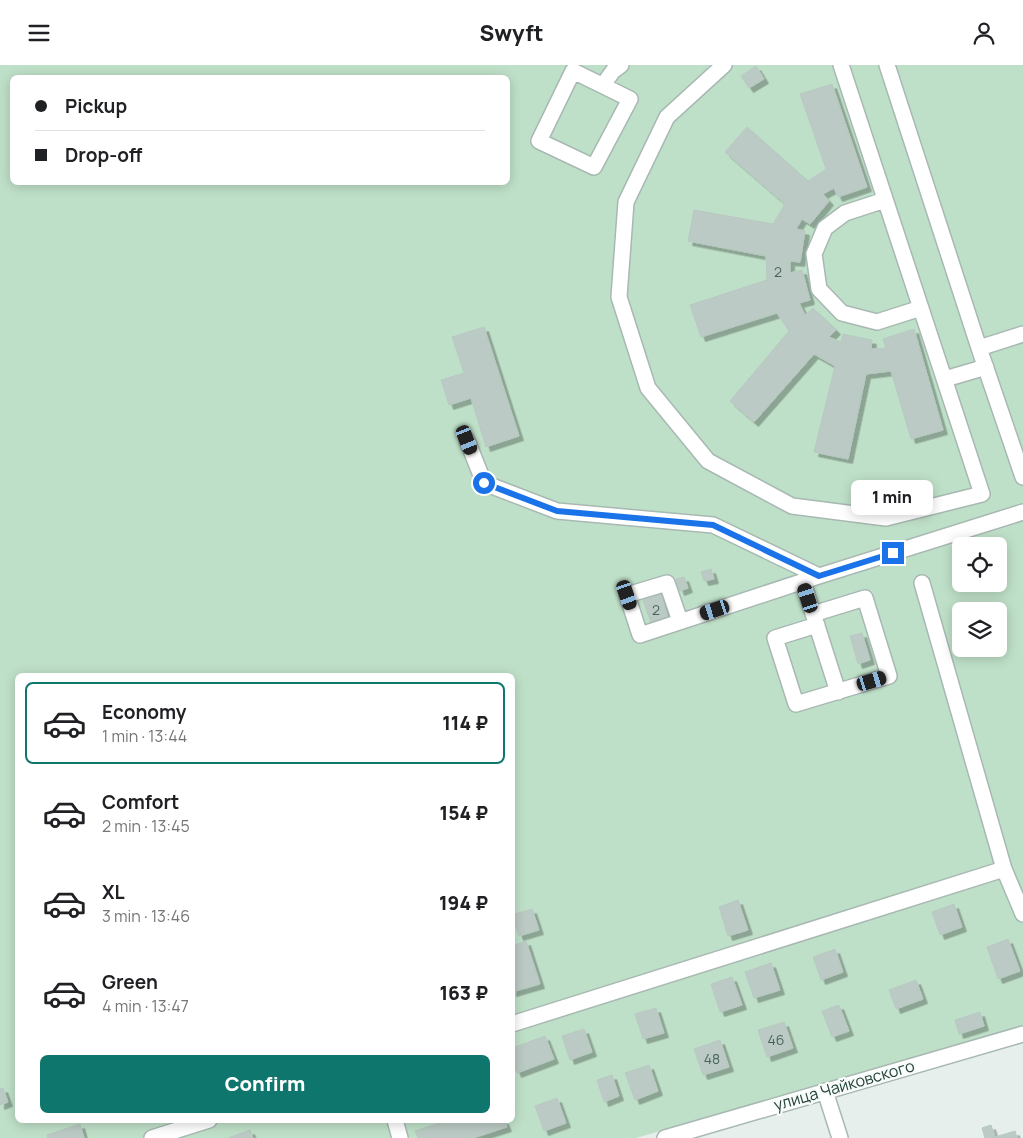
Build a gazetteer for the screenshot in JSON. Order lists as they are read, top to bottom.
{
  "streets": {
    "street": ["улица Чайковского"]
  },
  "house_numbers": [
    "2",
    "2",
    "46",
    "48"
  ],
  "page": {
    "header": "Swyft",
    "banner": ["Pickup", "Drop-off"],
    "bubble": "1 min",
    "list": [
      {
        "name": "Economy",
        "note": "1 min · 13:44",
        "value": "114 ₽"
      },
      {
        "name": "Comfort",
        "note": "2 min · 13:45",
        "value": "154 ₽"
      },
      {
        "name": "XL",
        "note": "3 min · 13:46",
        "value": "194 ₽"
      },
      {
        "name": "Green",
        "note": "4 min · 13:47",
        "value": "163 ₽"
      }
    ],
    "buttons": "Confirm"
  }
}
